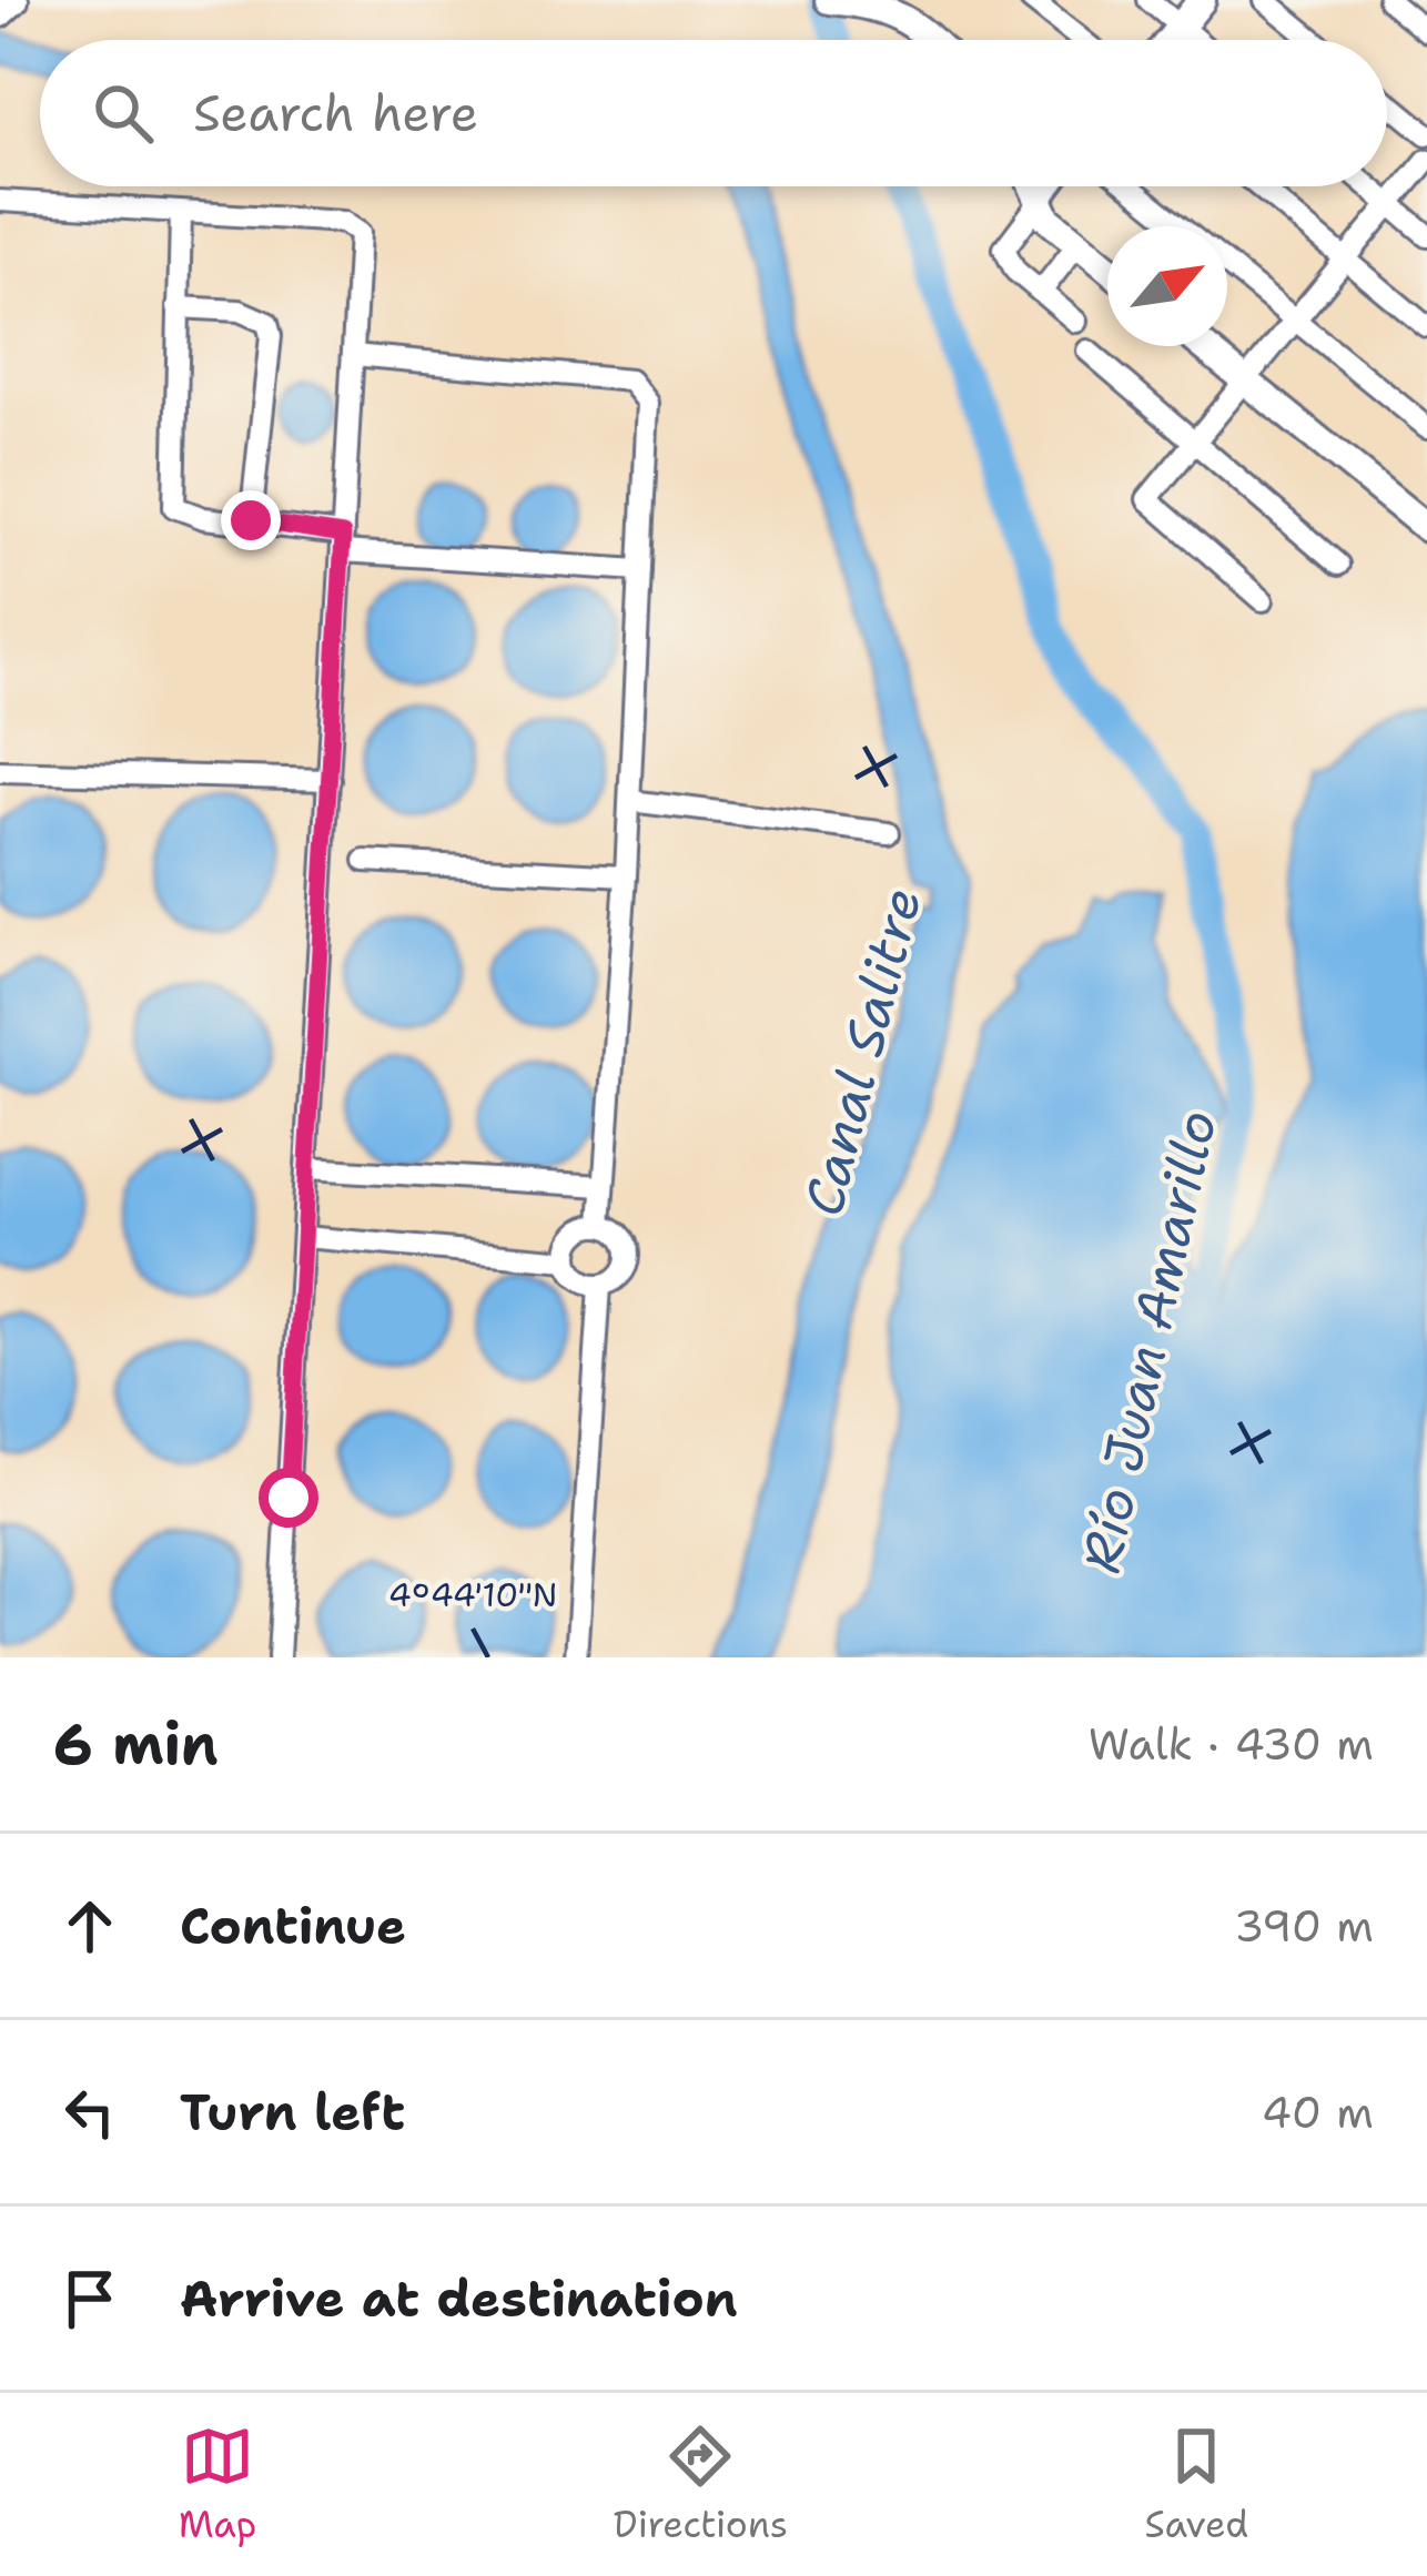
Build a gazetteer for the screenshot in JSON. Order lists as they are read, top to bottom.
{
  "water": ["Canal Salitre", "Río Juan Amarillo"],
  "north": "top right",
  "page": {
    "search": "Search here",
    "heading": ["6 min", "Walk · 430 m"],
    "list": [
      ["Continue", "390 m"],
      ["Turn left", "40 m"],
      "Arrive at destination"
    ],
    "nav": ["Map", "Directions", "Saved"]
  },
  "coordinates": ["4°44'10\"N"]
}
